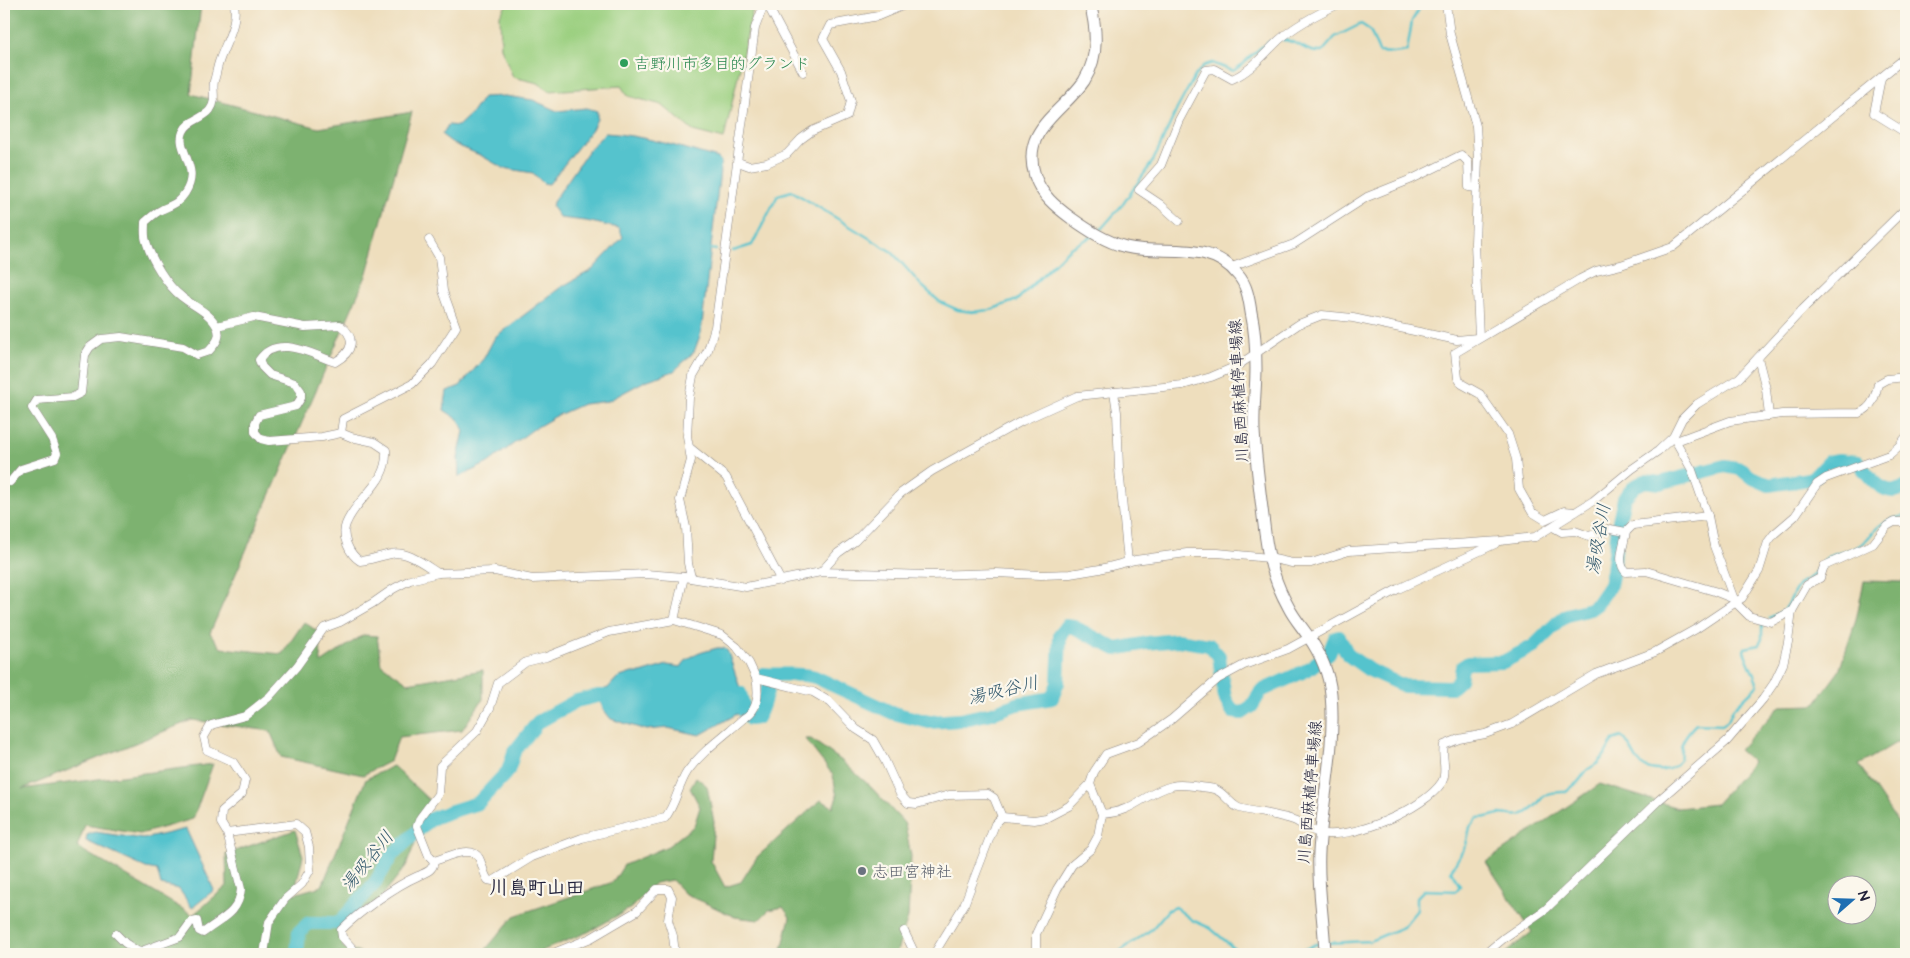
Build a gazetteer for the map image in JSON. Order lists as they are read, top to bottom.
{
  "streets": {
    "main road": ["川島西麻植停車場線"]
  },
  "districts": ["川島町山田"],
  "water": ["湯吸谷川"],
  "places": ["吉野川市多目的グランド", "志田宮神社"],
  "north": "right"
}
